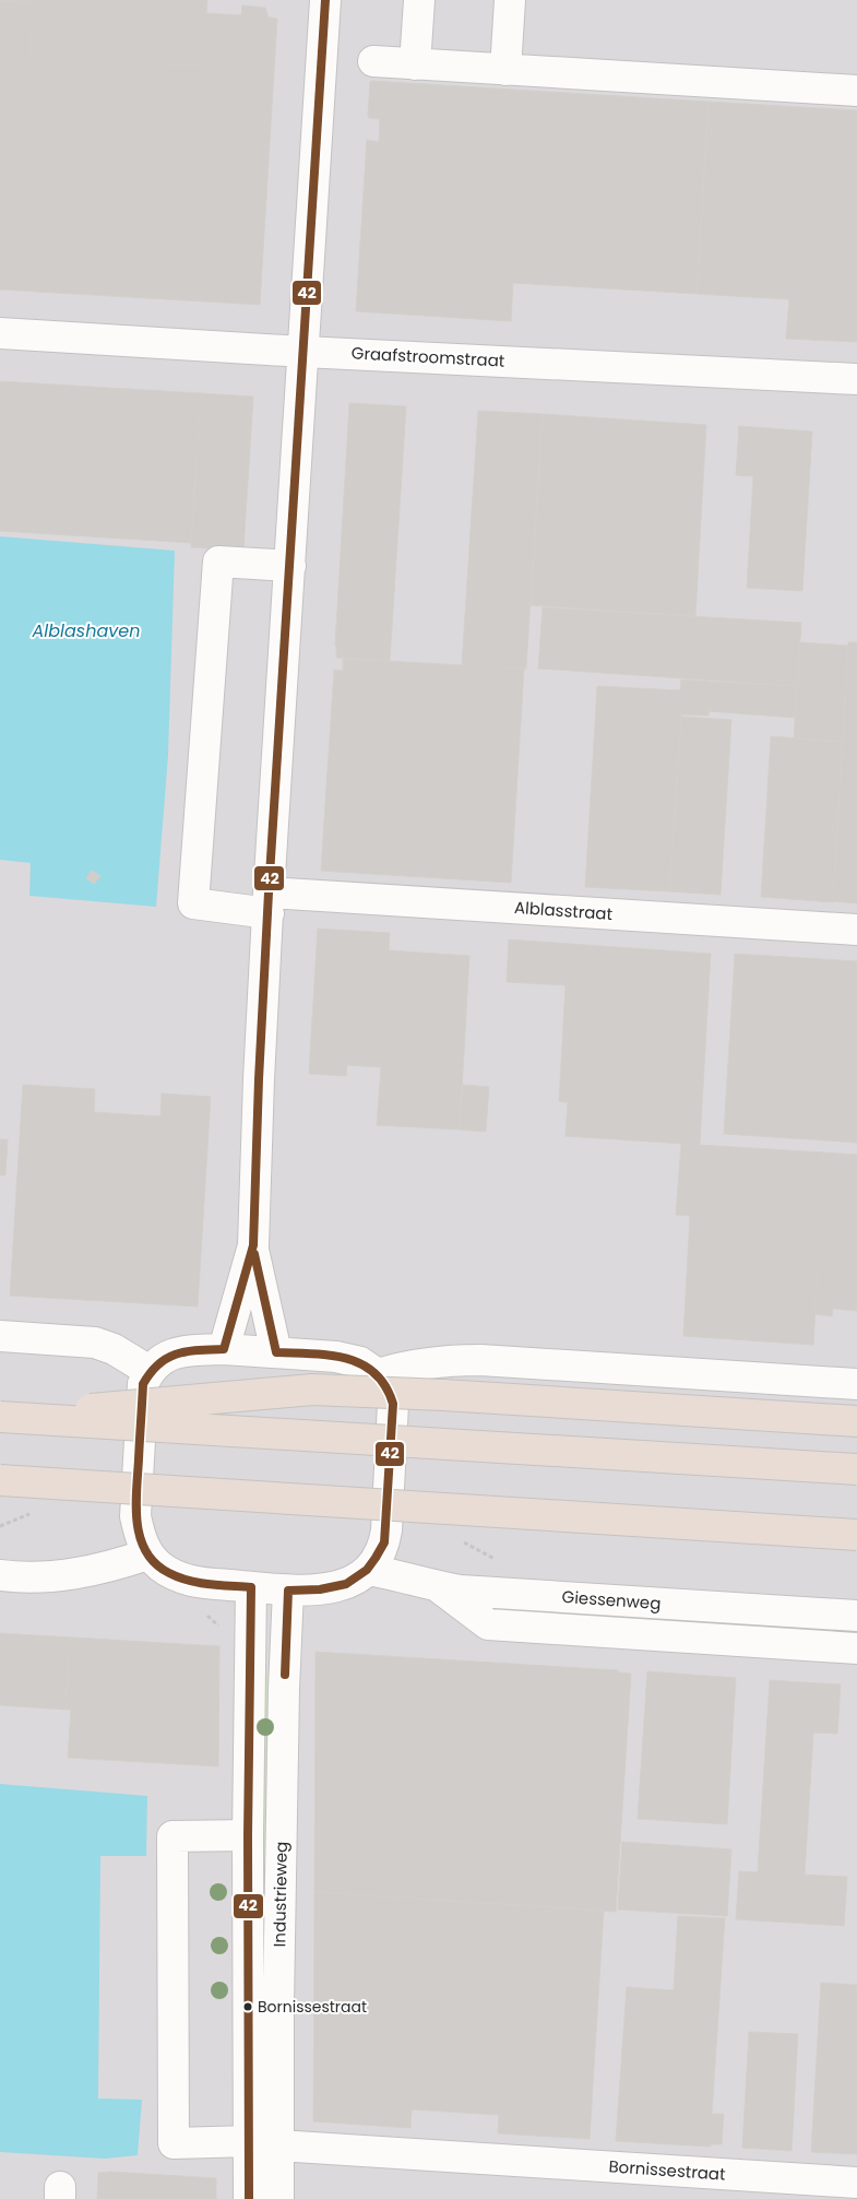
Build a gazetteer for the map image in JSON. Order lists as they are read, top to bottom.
{
  "streets": {
    "street": [
      "Graafstroomstraat",
      "Alblasstraat",
      "Giessenweg",
      "Industrieweg",
      "Bornissestraat"
    ]
  },
  "crossings": [
    ["Industrieweg", "Bornissestraat"]
  ],
  "water": ["Alblashaven"],
  "places": ["Bornissestraat"],
  "lines": ["transit line 42"]
}
